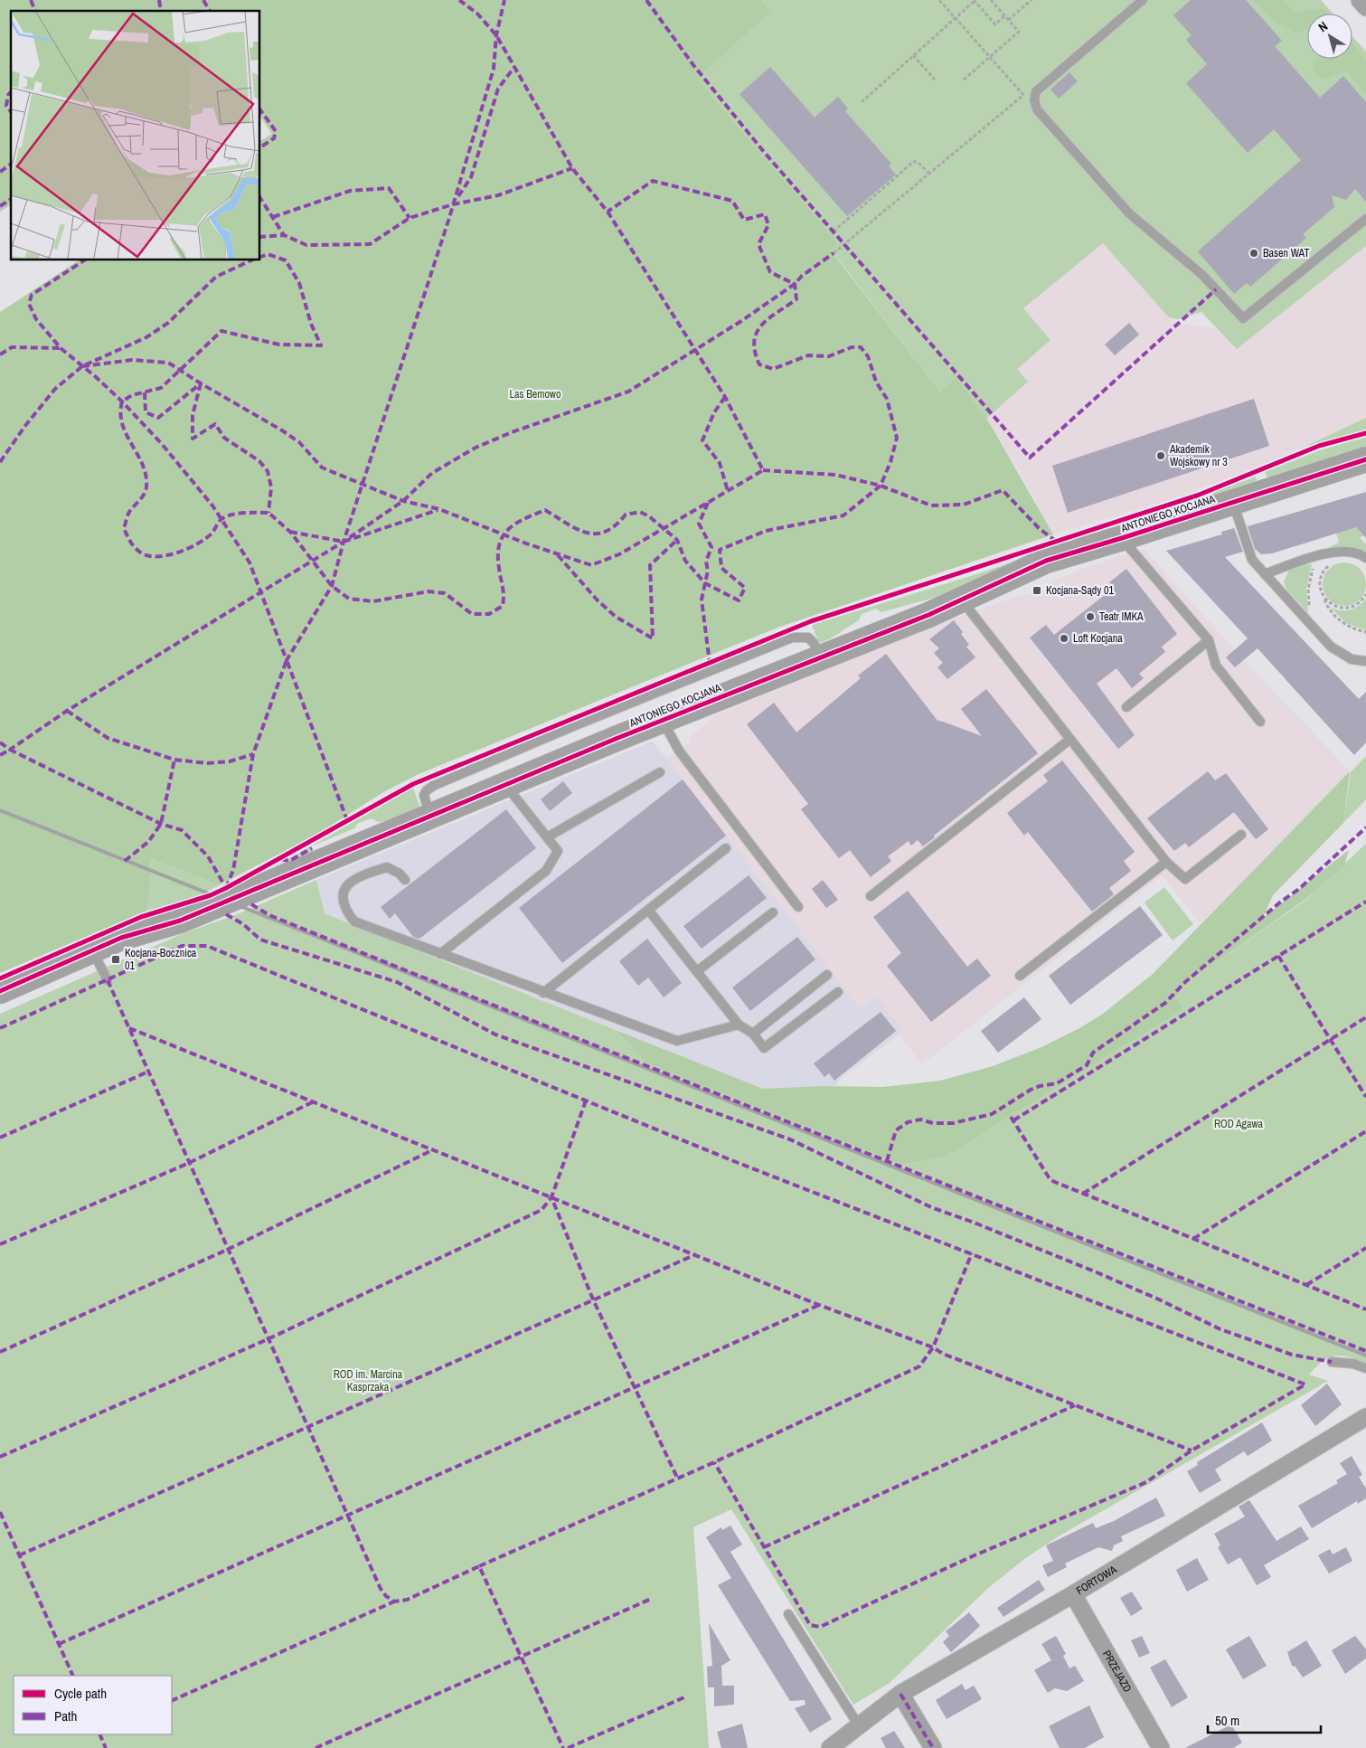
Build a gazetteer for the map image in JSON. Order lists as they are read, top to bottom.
{
  "streets": {
    "street": ["ANTONIEGO KOCJANA", "FORTOWA", "PRZEJAZD"]
  },
  "crossings": [
    ["FORTOWA", "PRZEJAZD"]
  ],
  "parks": ["Las Bemowo", "ROD Agawa", "ROD im. Marcina Kasprzaka"],
  "places": {
    "other": [
      "Basen WAT",
      "Akademik Wojskowy nr 3",
      "Teatr IMKA",
      "Loft Kocjana"
    ],
    "transit": ["Kocjana-Sądy 01", "Kocjana-Bocznica 01"]
  },
  "legend": ["Cycle path", "Path"],
  "scale_bar": "50 m",
  "north": "top left"
}
